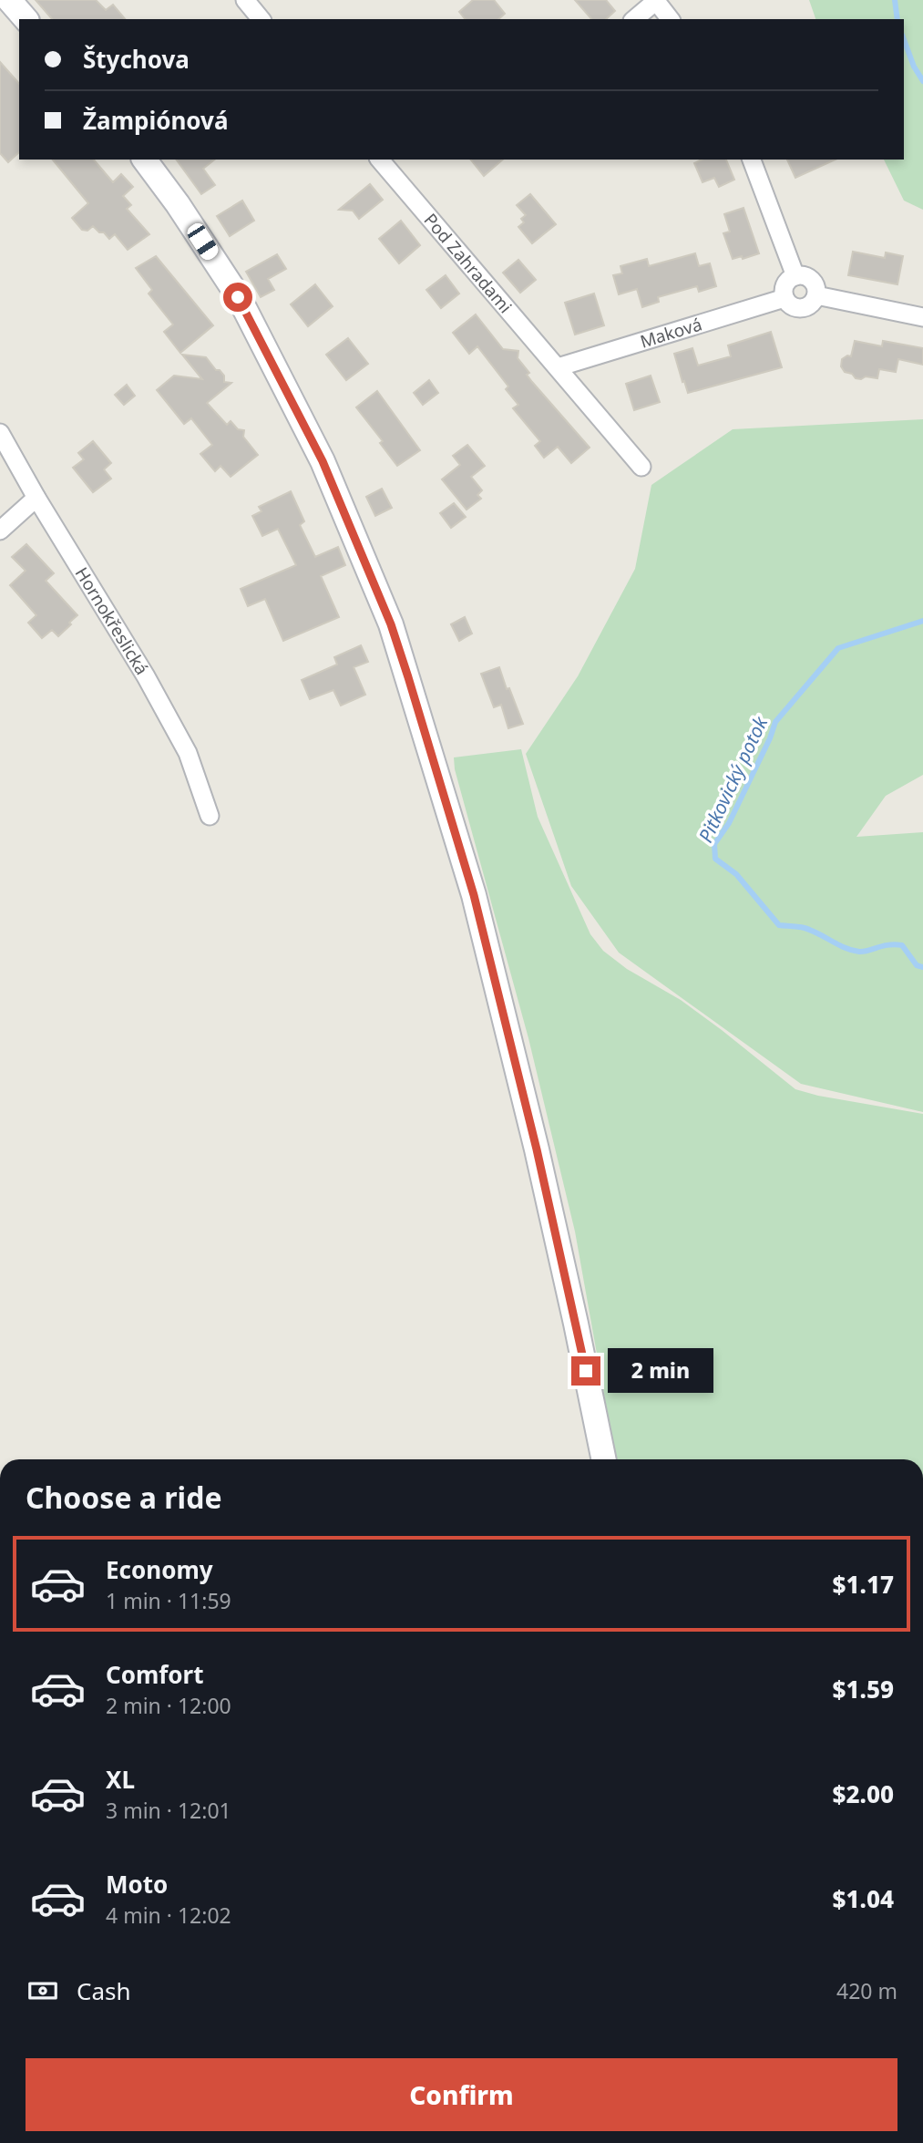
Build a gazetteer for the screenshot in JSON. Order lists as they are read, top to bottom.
{
  "streets": {
    "street": ["Pod Zahradami", "Maková", "Hornokřeslická"]
  },
  "crossings": [
    ["Pod Zahradami", "Maková"]
  ],
  "water": ["Pitkovický potok"],
  "page": {
    "banner": ["Štychova", "Žampiónová"],
    "bubble": "2 min",
    "heading": "Choose a ride",
    "list": [
      {
        "name": "Economy",
        "note": "1 min · 11:59",
        "value": "$1.17"
      },
      {
        "name": "Comfort",
        "note": "2 min · 12:00",
        "value": "$1.59"
      },
      {
        "name": "XL",
        "note": "3 min · 12:01",
        "value": "$2.00"
      },
      {
        "name": "Moto",
        "note": "4 min · 12:02",
        "value": "$1.04"
      }
    ],
    "pay": ["Cash", "420 m"],
    "buttons": "Confirm"
  }
}
